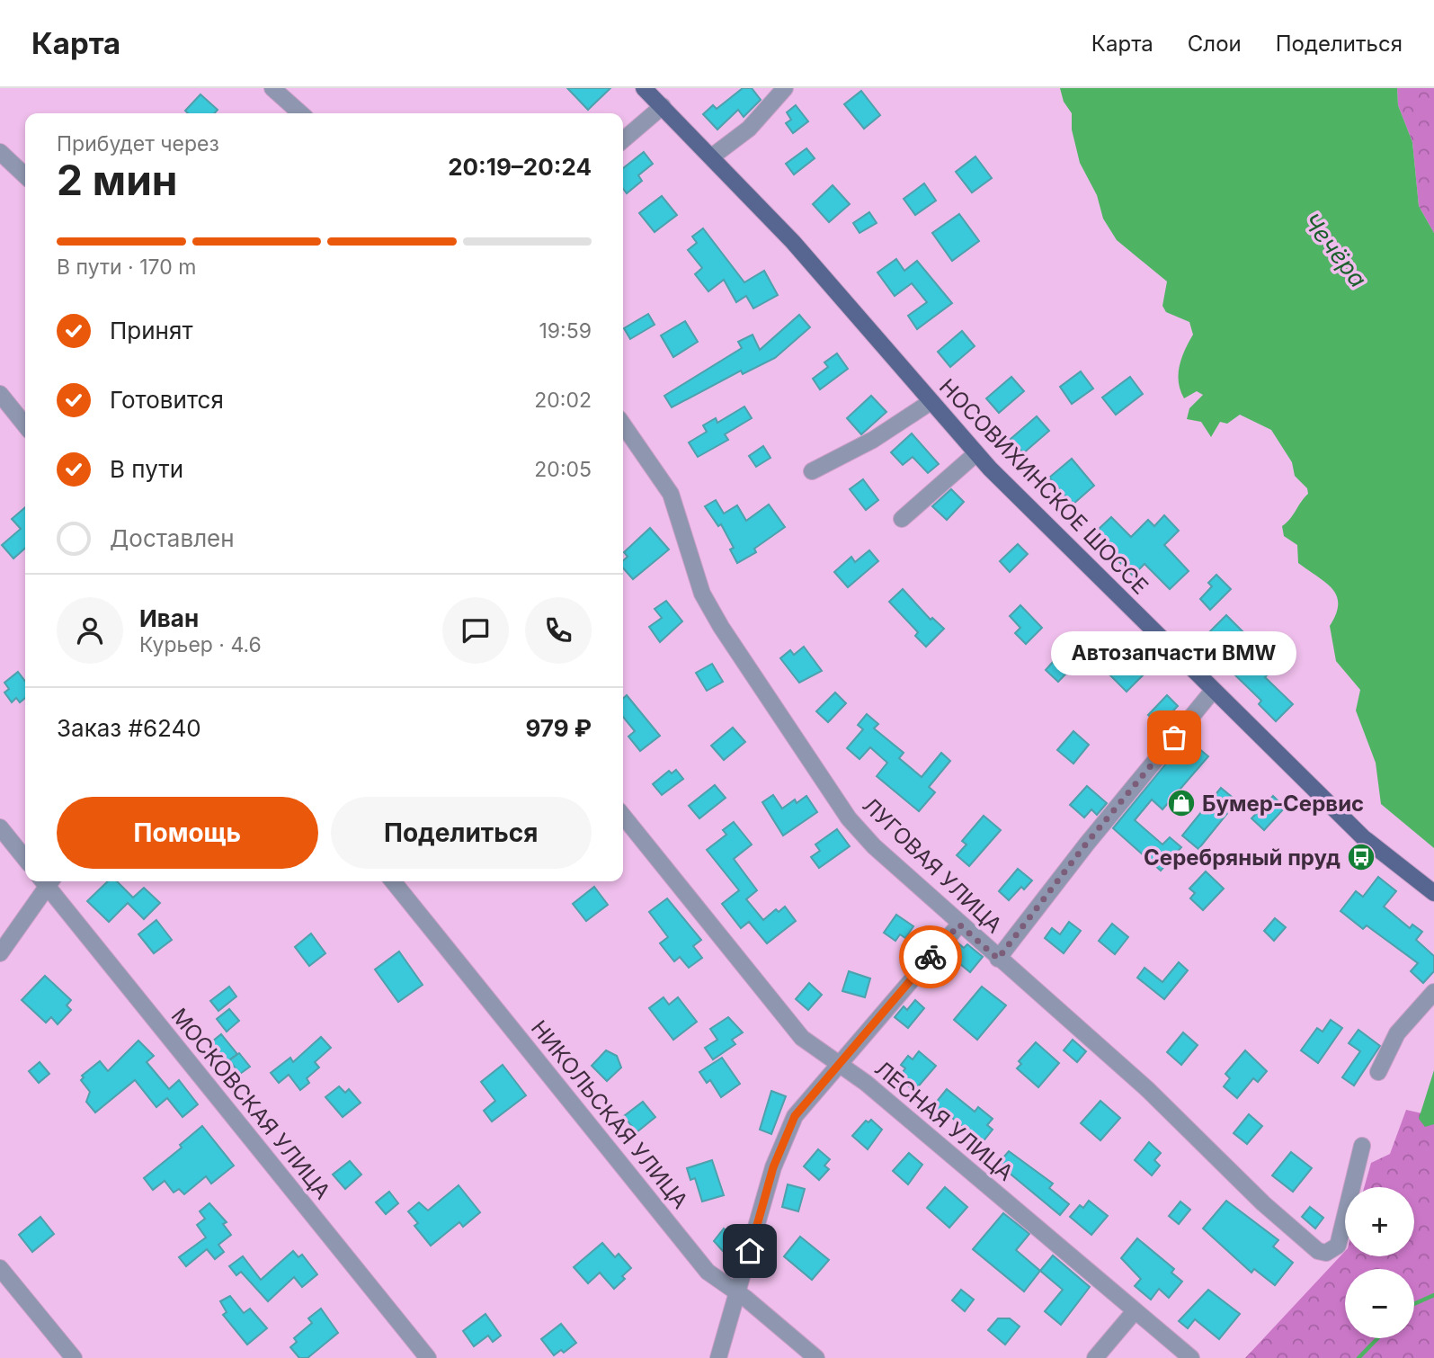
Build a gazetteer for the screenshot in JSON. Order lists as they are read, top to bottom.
{
  "streets": {
    "main road": ["НОСОВИХИНСКОЕ ШОССЕ"],
    "street": [
      "ЛУГОВАЯ УЛИЦА",
      "МОСКОВСКАЯ УЛИЦА",
      "НИКОЛЬСКАЯ УЛИЦА",
      "ЛЕСНАЯ УЛИЦА"
    ]
  },
  "water": ["Чечёра"],
  "places": {
    "other": ["Автозапчасти BMW"],
    "shop": ["Бумер-Сервис"],
    "bus stop": ["Серебряный пруд"]
  },
  "page": {
    "header": "Карта",
    "nav": ["Карта", "Слои", "Поделиться"],
    "heading": ["2 мин", "Прибудет через", "20:19–20:24"],
    "panel": [
      "Иван",
      "Курьер · 4.6",
      "Заказ #6240",
      "979 ₽"
    ],
    "bar": "В пути · 170 m",
    "list": [
      ["Принят", "19:59"],
      ["Готовится", "20:02"],
      ["В пути", "20:05"],
      "Доставлен"
    ],
    "bubble": "Автозапчасти BMW",
    "buttons": ["Помощь", "Поделиться"],
    "map_buttons": ["+", "−"]
  }
}
